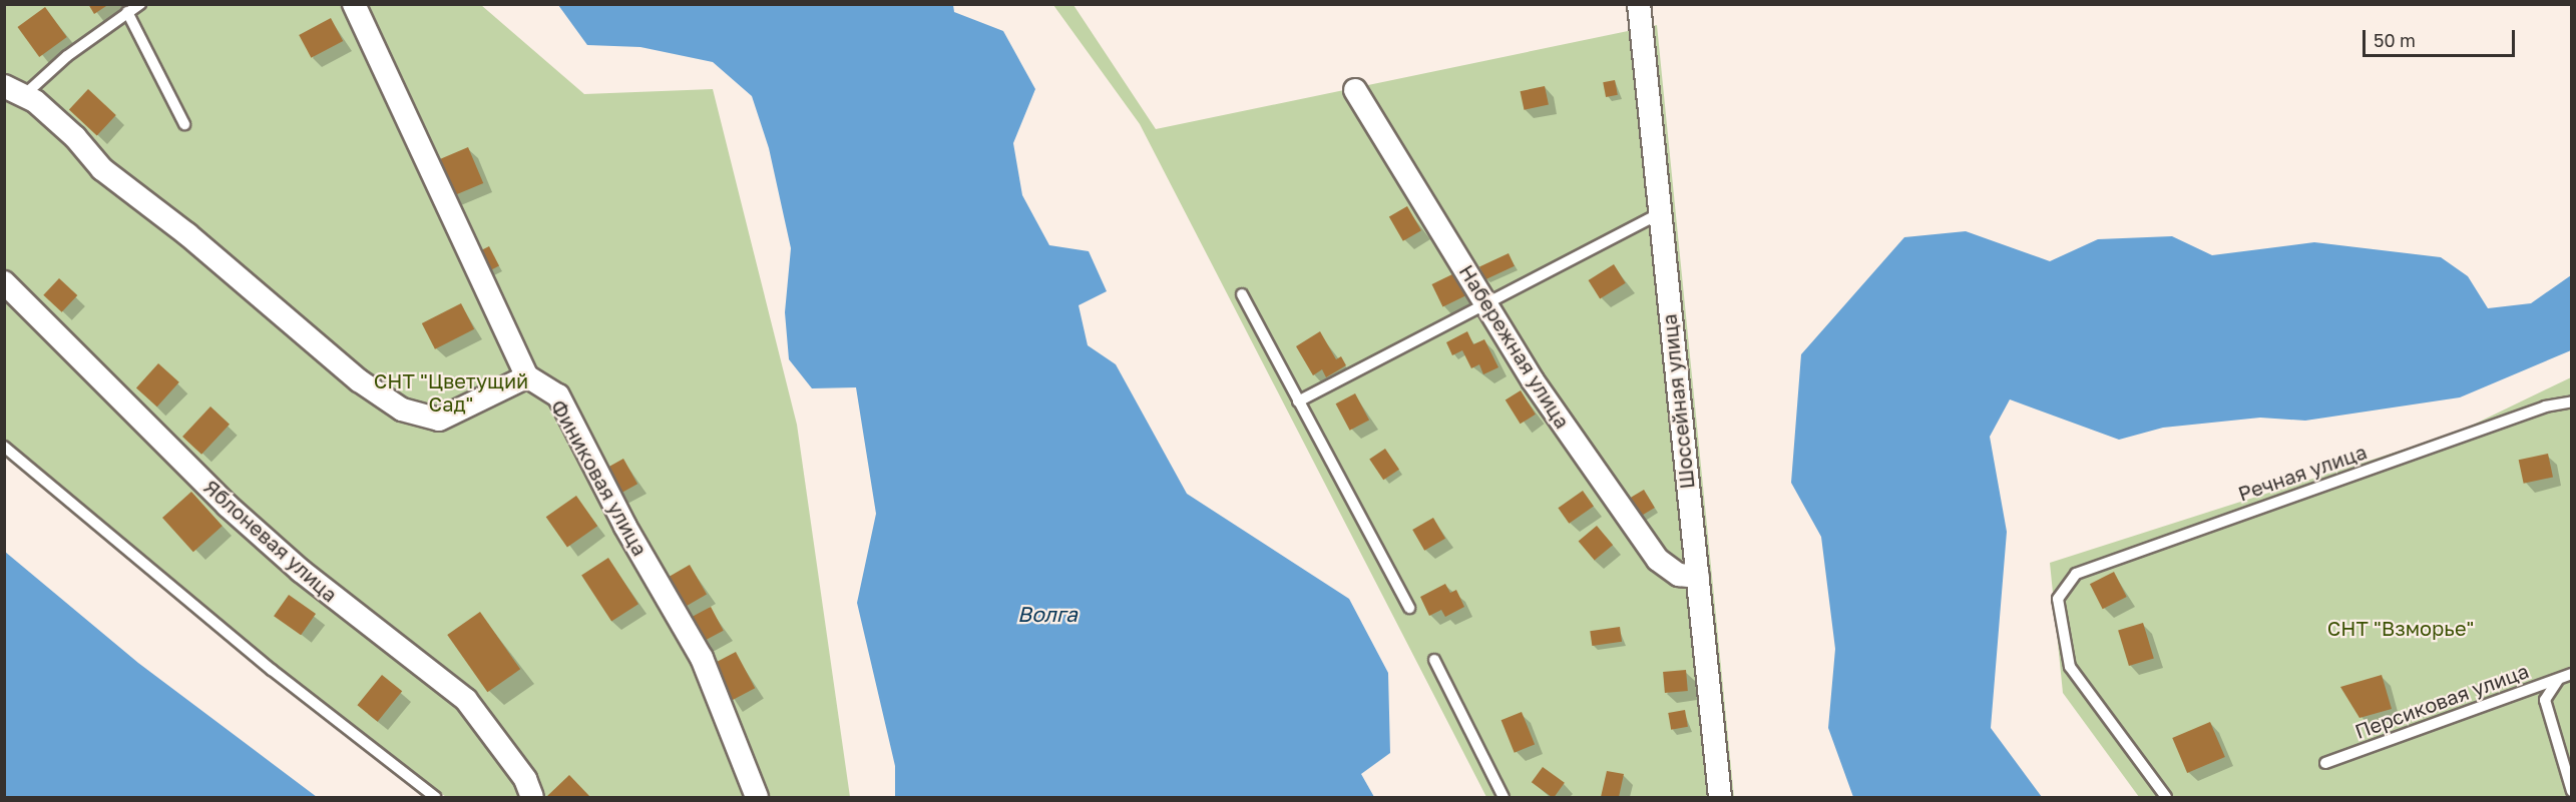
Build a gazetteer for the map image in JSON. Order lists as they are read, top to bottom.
{
  "streets": {
    "street": [
      "Набережная улица",
      "Шоссейная улица",
      "Финиковая улица",
      "Яблоневая улица"
    ],
    "lane": ["Речная улица", "Персиковая улица"]
  },
  "crossings": [
    ["Набережная улица", "Шоссейная улица"]
  ],
  "water": ["Волга"],
  "parks": ["СНТ \"Цветущий Сад\"", "СНТ \"Взморье\""],
  "scale_bar": "50 m"
}
